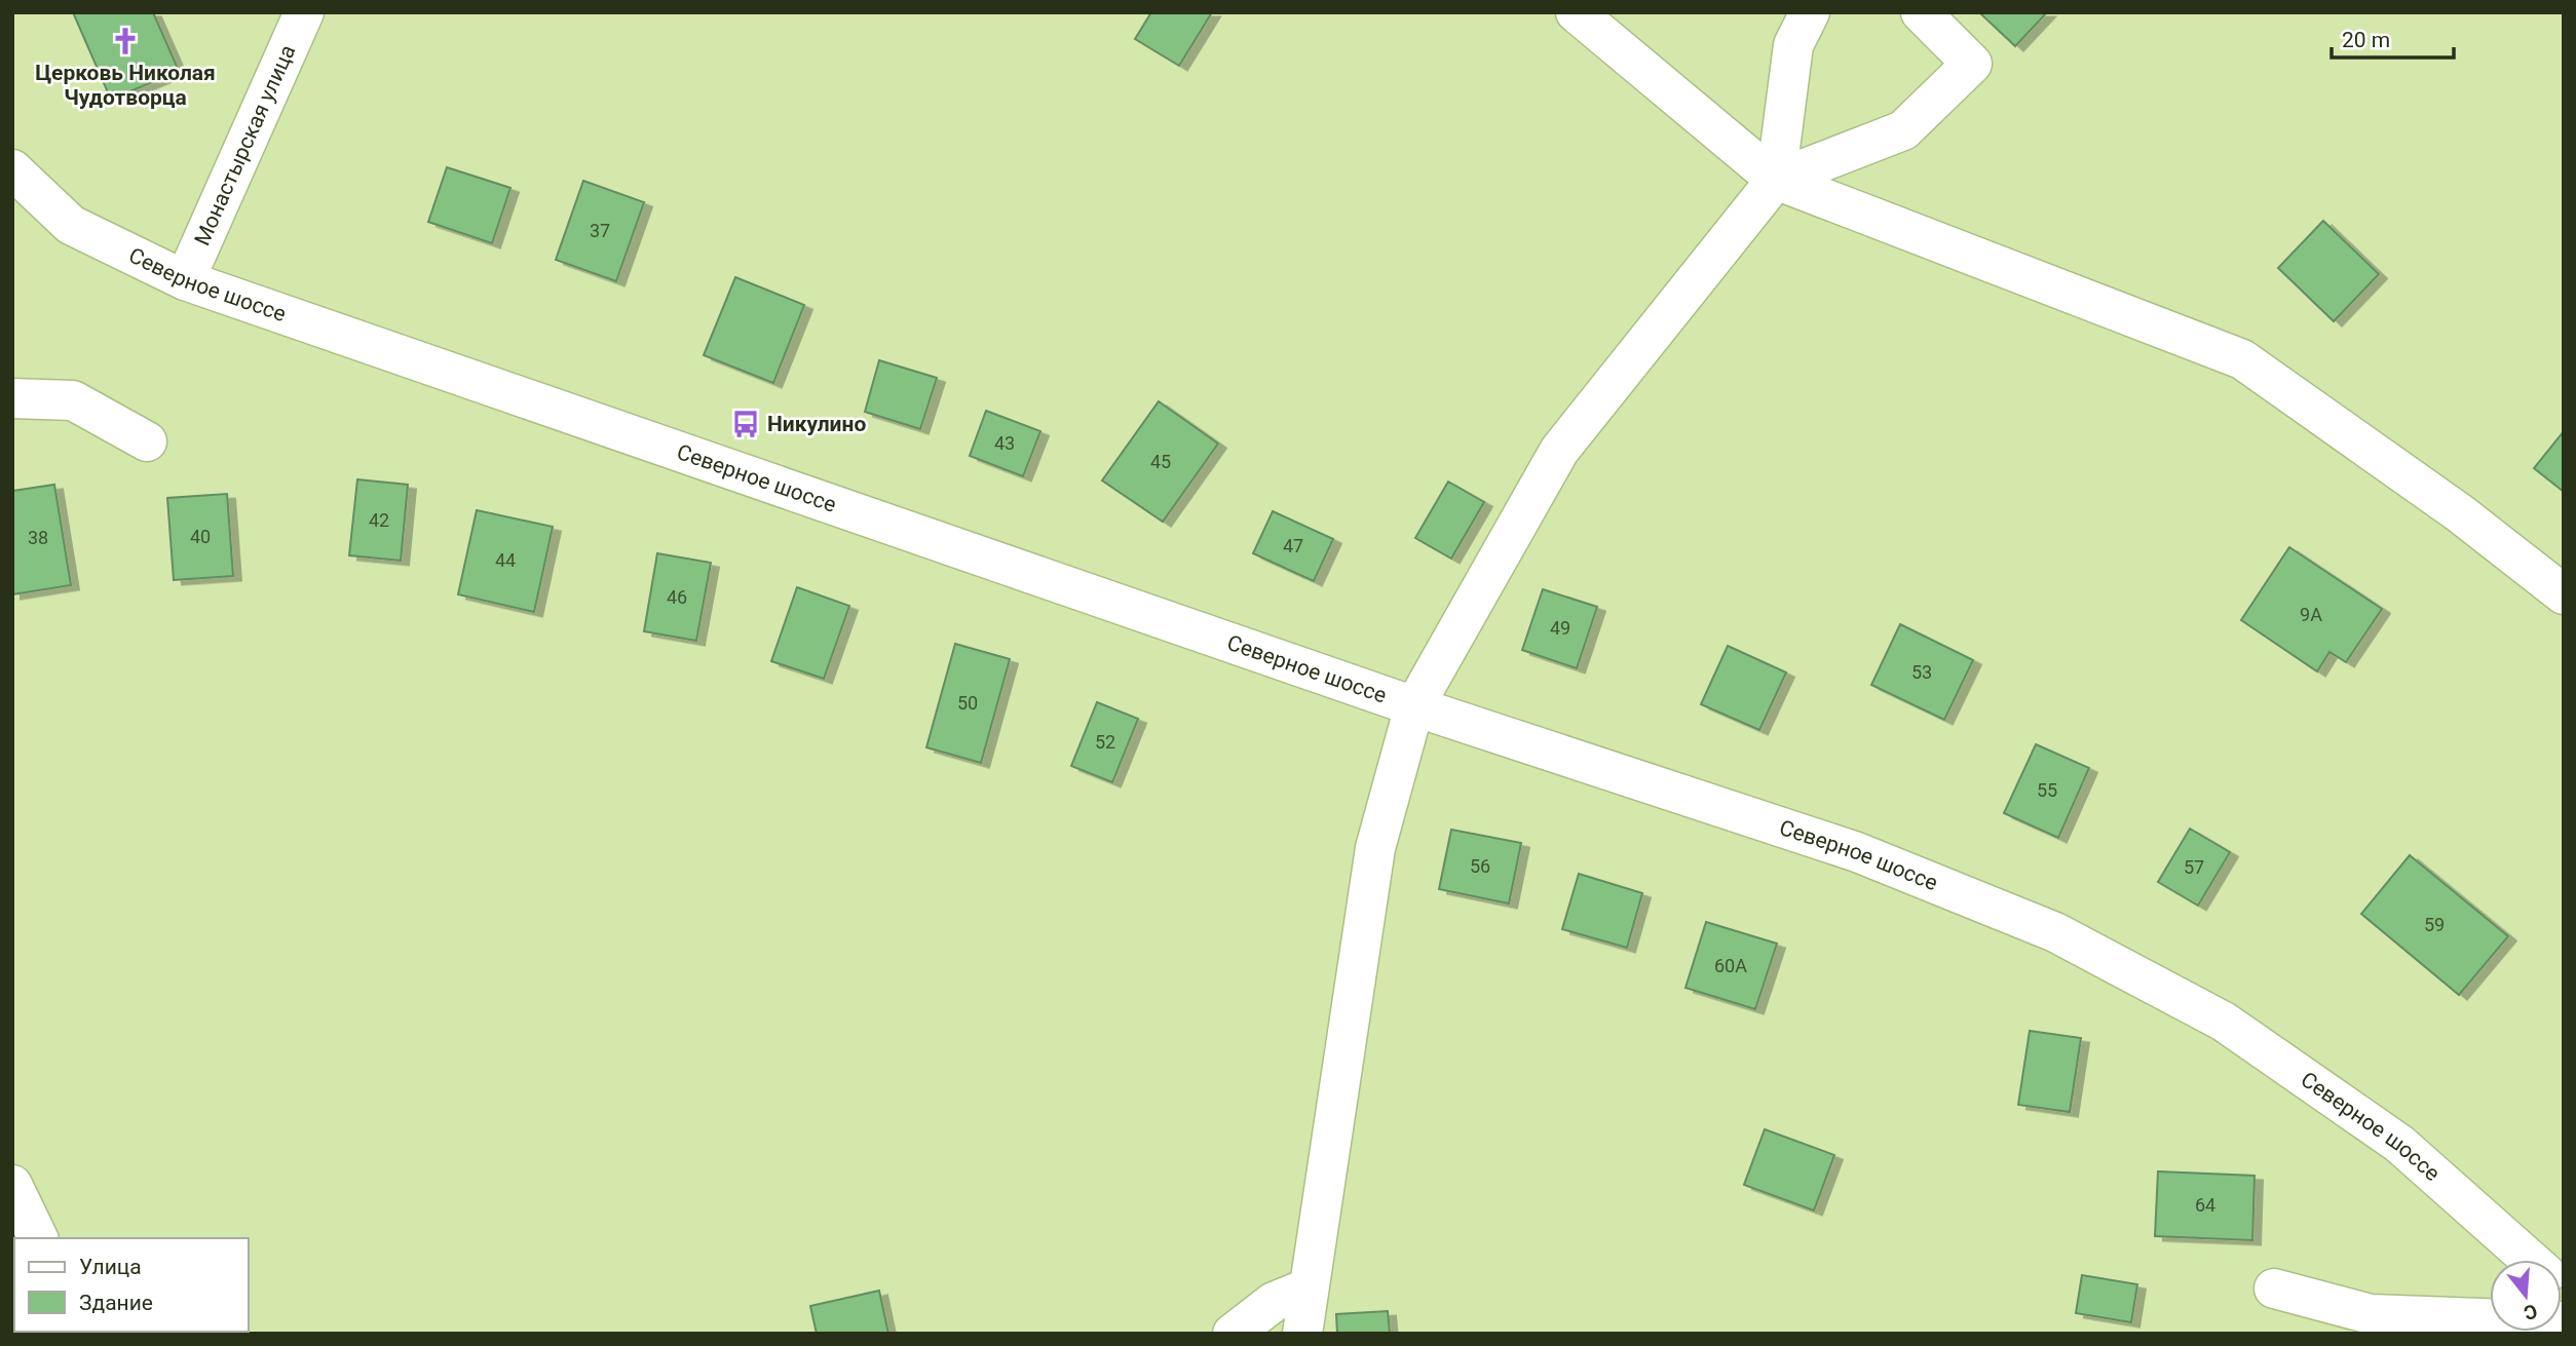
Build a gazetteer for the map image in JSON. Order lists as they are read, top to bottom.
{
  "streets": {
    "main road": ["Монастырская улица", "Северное шоссе"]
  },
  "crossings": [
    ["Монастырская улица", "Северное шоссе"]
  ],
  "places": {
    "church": ["Церковь Николая Чудотворца"],
    "bus stop": ["Никулино"]
  },
  "house_numbers": [
    "37",
    "43",
    "45",
    "42",
    "40",
    "38",
    "47",
    "44",
    "46",
    "9А",
    "49",
    "53",
    "50",
    "52",
    "55",
    "56",
    "57",
    "59",
    "60А",
    "64"
  ],
  "legend": ["Улица", "Здание"],
  "scale_bar": "20 m",
  "north": "bottom"
}
